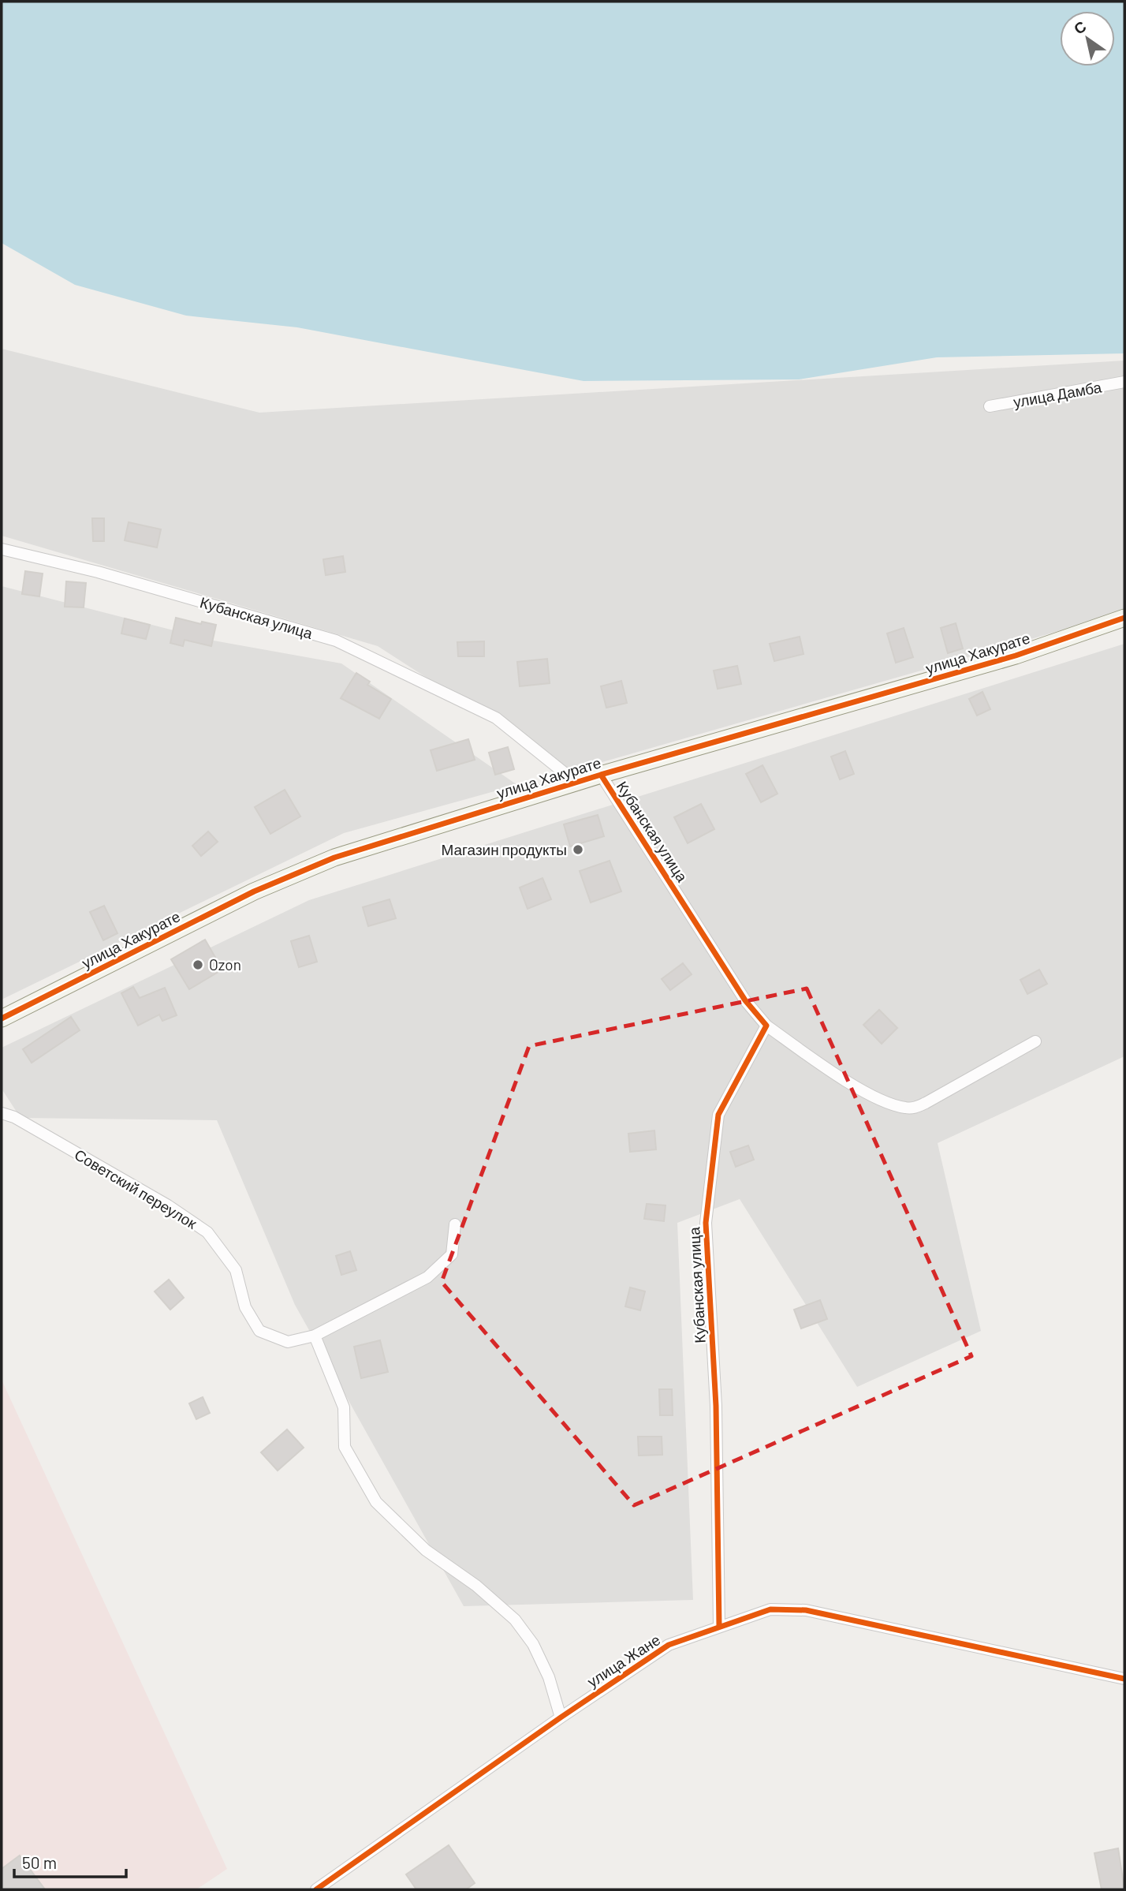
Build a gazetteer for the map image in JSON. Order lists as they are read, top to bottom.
{
  "streets": {
    "street": [
      "улица Дамба",
      "Кубанская улица",
      "улица Хакурате",
      "Советский переулок",
      "улица Жане"
    ]
  },
  "crossings": [
    ["Кубанская улица", "улица Хакурате"],
    ["Кубанская улица", "улица Жане"]
  ],
  "places": ["Магазин продукты", "Ozon"],
  "scale_bar": "50 m",
  "north": "top left"
}
